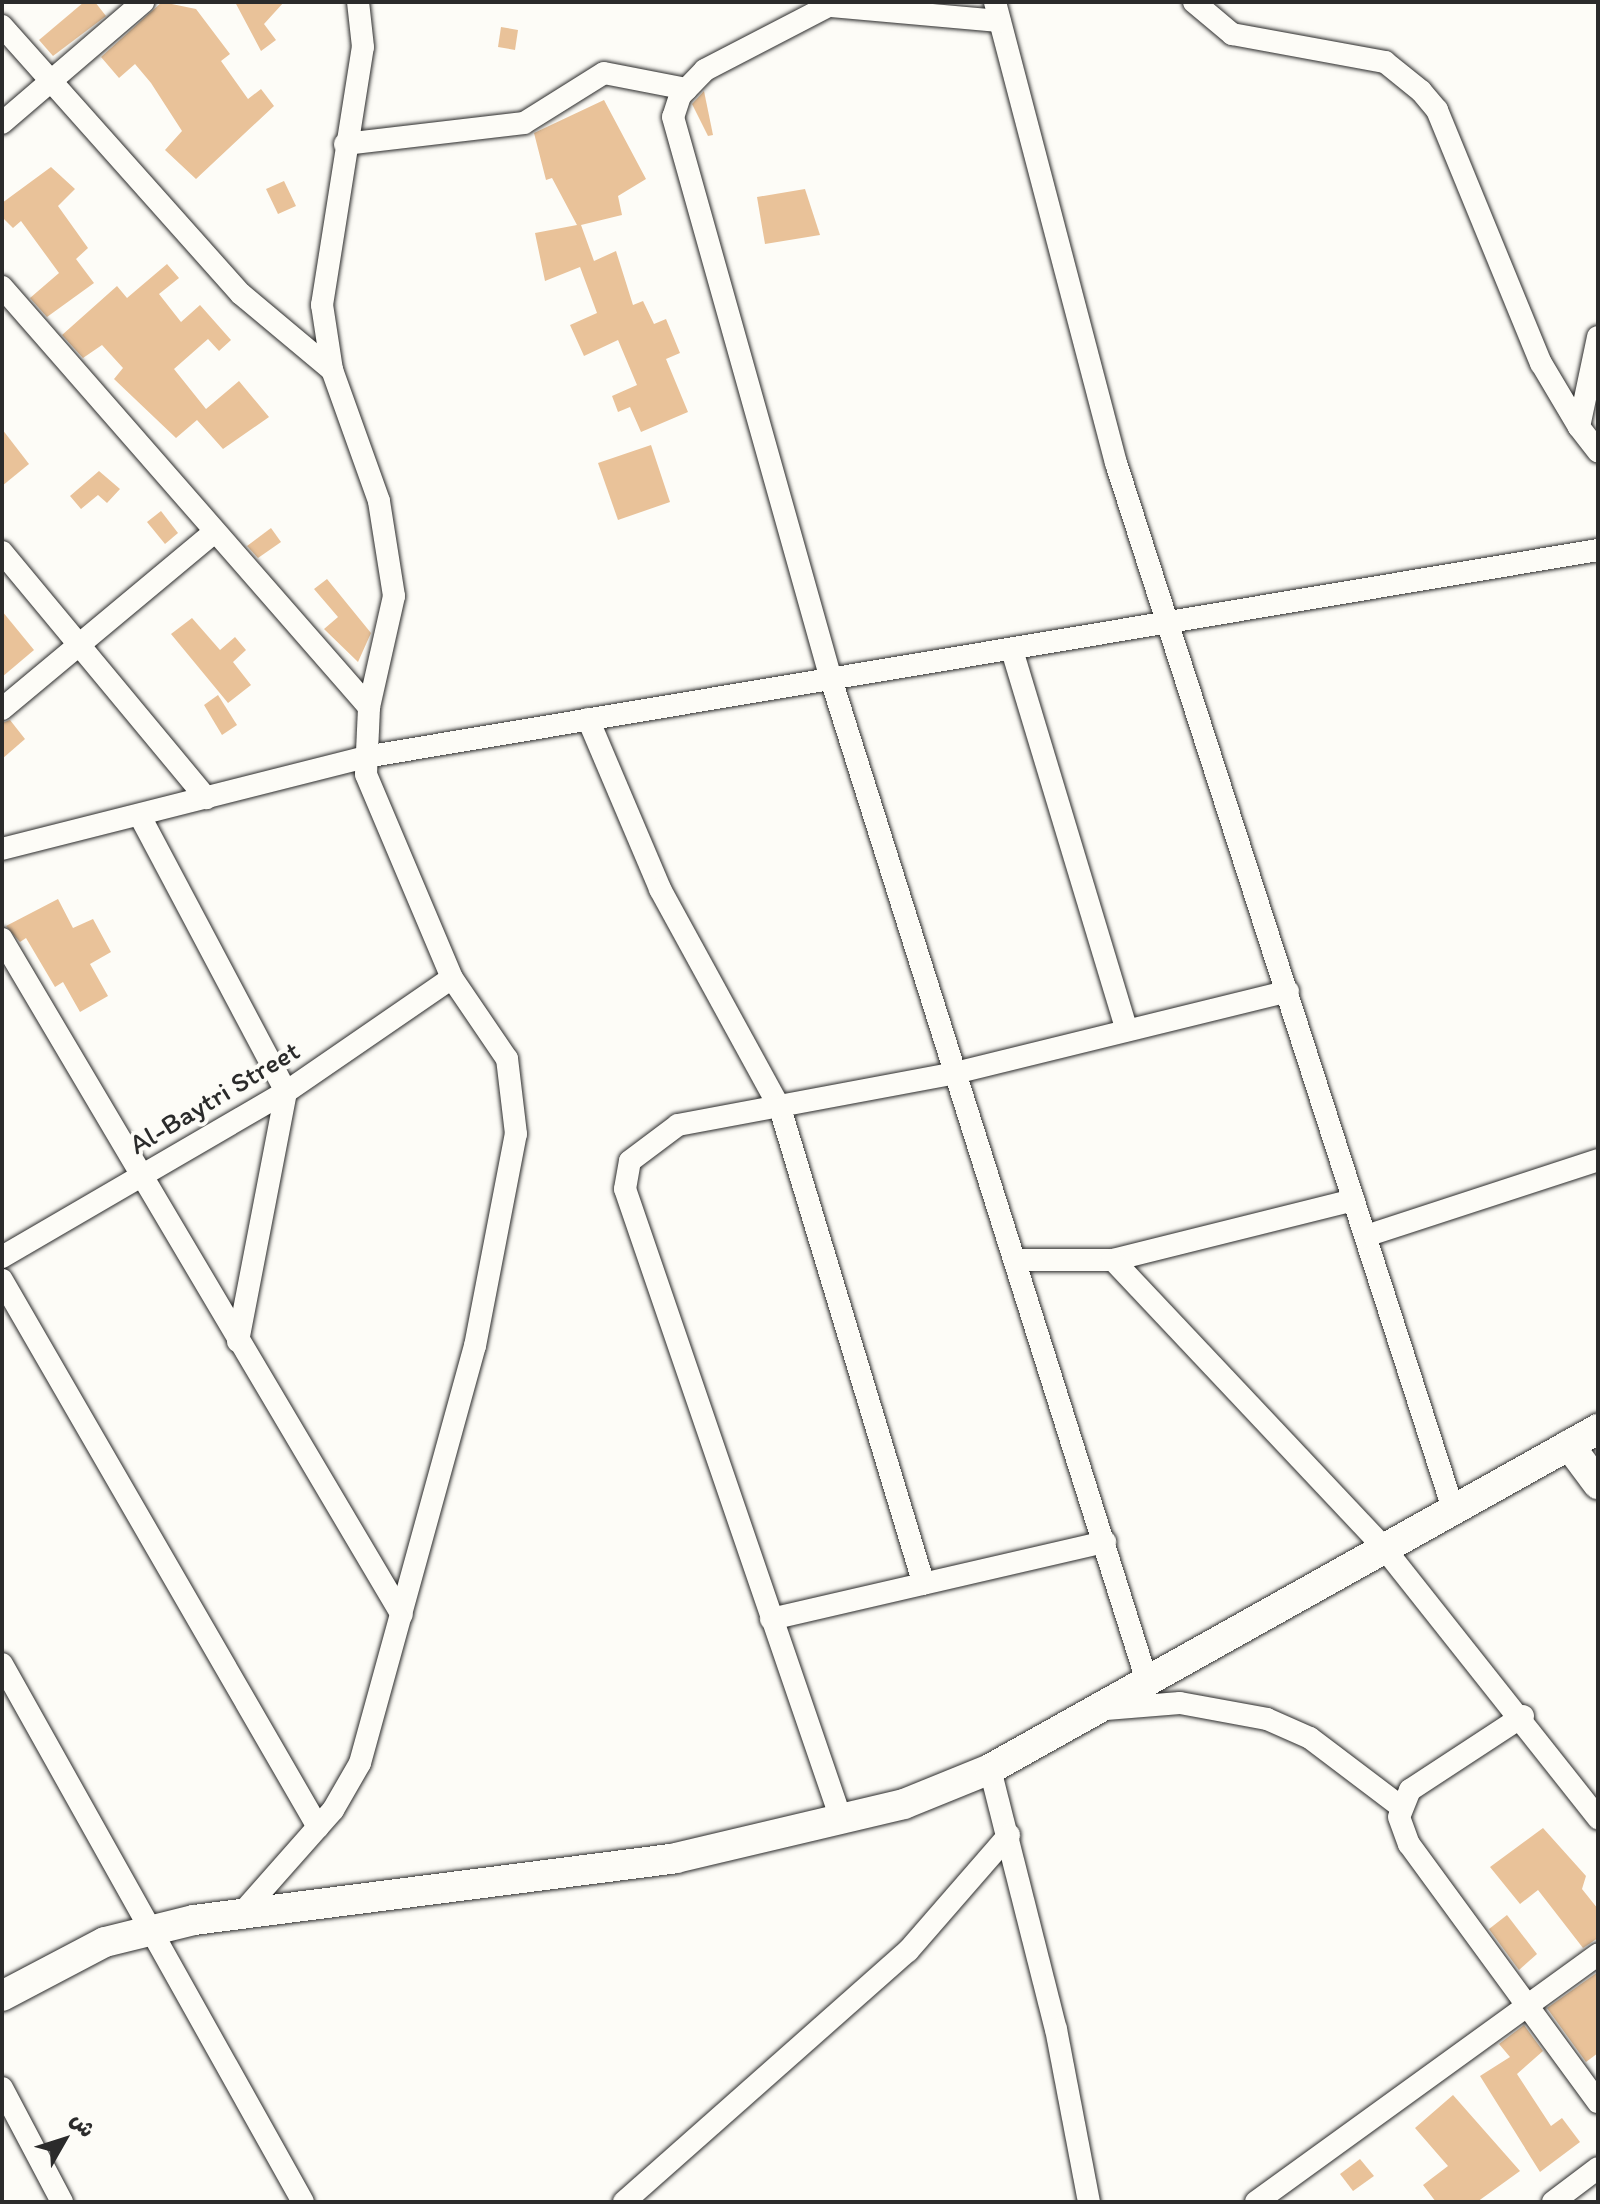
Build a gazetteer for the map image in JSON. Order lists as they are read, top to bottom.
{
  "streets": {
    "street": ["Al-Baytri Street"]
  },
  "north": "top right"
}
